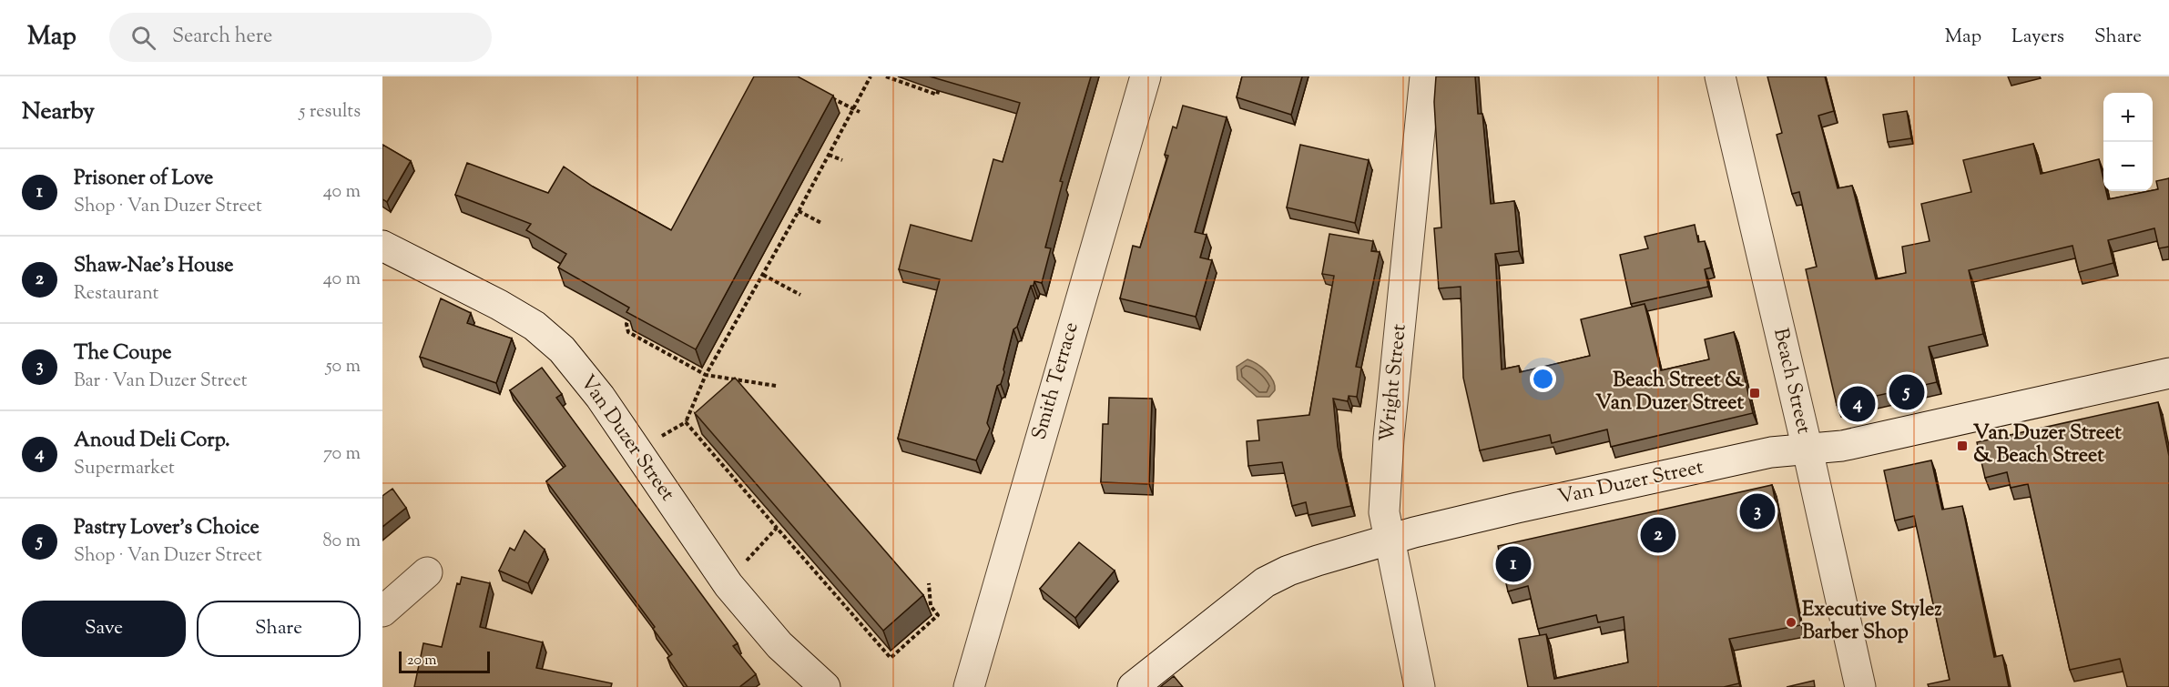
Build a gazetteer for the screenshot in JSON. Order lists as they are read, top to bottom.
{
  "streets": {
    "street": [
      "Smith Terrace",
      "Beach Street",
      "Wright Street",
      "Van Duzer Street"
    ]
  },
  "crossings": [
    ["Beach Street", "Van Duzer Street"],
    ["Wright Street", "Van Duzer Street"]
  ],
  "places": {
    "transit": ["Beach Street & Van Duzer Street", "Van Duzer Street & Beach Street"],
    "other": ["Executive Stylez Barber Shop"]
  },
  "scale_bar": "20 m",
  "page": {
    "header": "Map",
    "search": "Search here",
    "nav": ["Map", "Layers", "Share"],
    "heading": ["Nearby", "5 results"],
    "map_buttons": ["+", "−"],
    "list": [
      {
        "mark": "1",
        "name": "Prisoner of Love",
        "note": "Shop · Van Duzer Street",
        "value": "40 m"
      },
      {
        "mark": "2",
        "name": "Shaw-Nae's House",
        "note": "Restaurant",
        "value": "40 m"
      },
      {
        "mark": "3",
        "name": "The Coupe",
        "note": "Bar · Van Duzer Street",
        "value": "50 m"
      },
      {
        "mark": "4",
        "name": "Anoud Deli Corp.",
        "note": "Supermarket",
        "value": "70 m"
      },
      {
        "mark": "5",
        "name": "Pastry Lover's Choice",
        "note": "Shop · Van Duzer Street",
        "value": "80 m"
      }
    ],
    "pins": [
      "5",
      "4",
      "3",
      "2",
      "1"
    ],
    "buttons": ["Save", "Share"],
    "scale": "20 m"
  }
}
